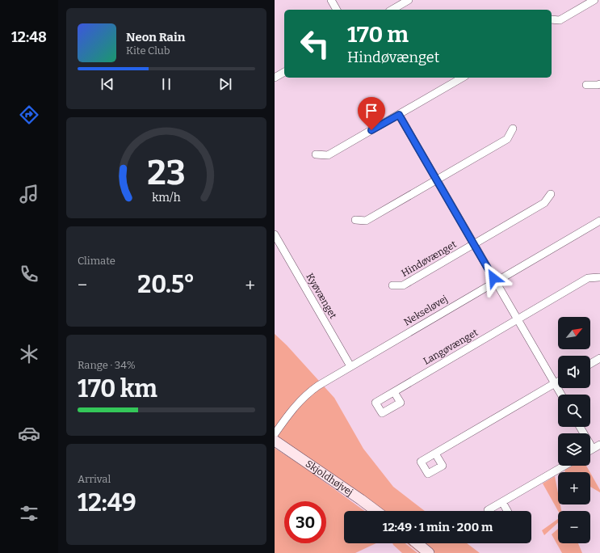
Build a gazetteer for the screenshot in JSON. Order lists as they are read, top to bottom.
{
  "streets": {
    "street": [
      "Hindøvænget",
      "Kyøvænget",
      "Nekseløvej",
      "Langøvænget",
      "Skjoldhøjvej"
    ]
  },
  "crossings": [
    ["Kyøvænget", "Nekseløvej"]
  ],
  "north": "top right",
  "page": {
    "tabs": "12:48",
    "turn": ["170 m", "Hindøvænget"],
    "song": ["Neon Rain", "Kite Club"],
    "tile": [
      "Climate",
      ["Range · 34%", "170 km"],
      ["Arrival", "12:49"]
    ],
    "heat": ["−", "20.5°", "+"],
    "map_buttons": ["+", "−"],
    "limit": "30",
    "trip": "12:49 · 1 min · 200 m",
    "gauge": ["23", "km/h"]
  }
}
